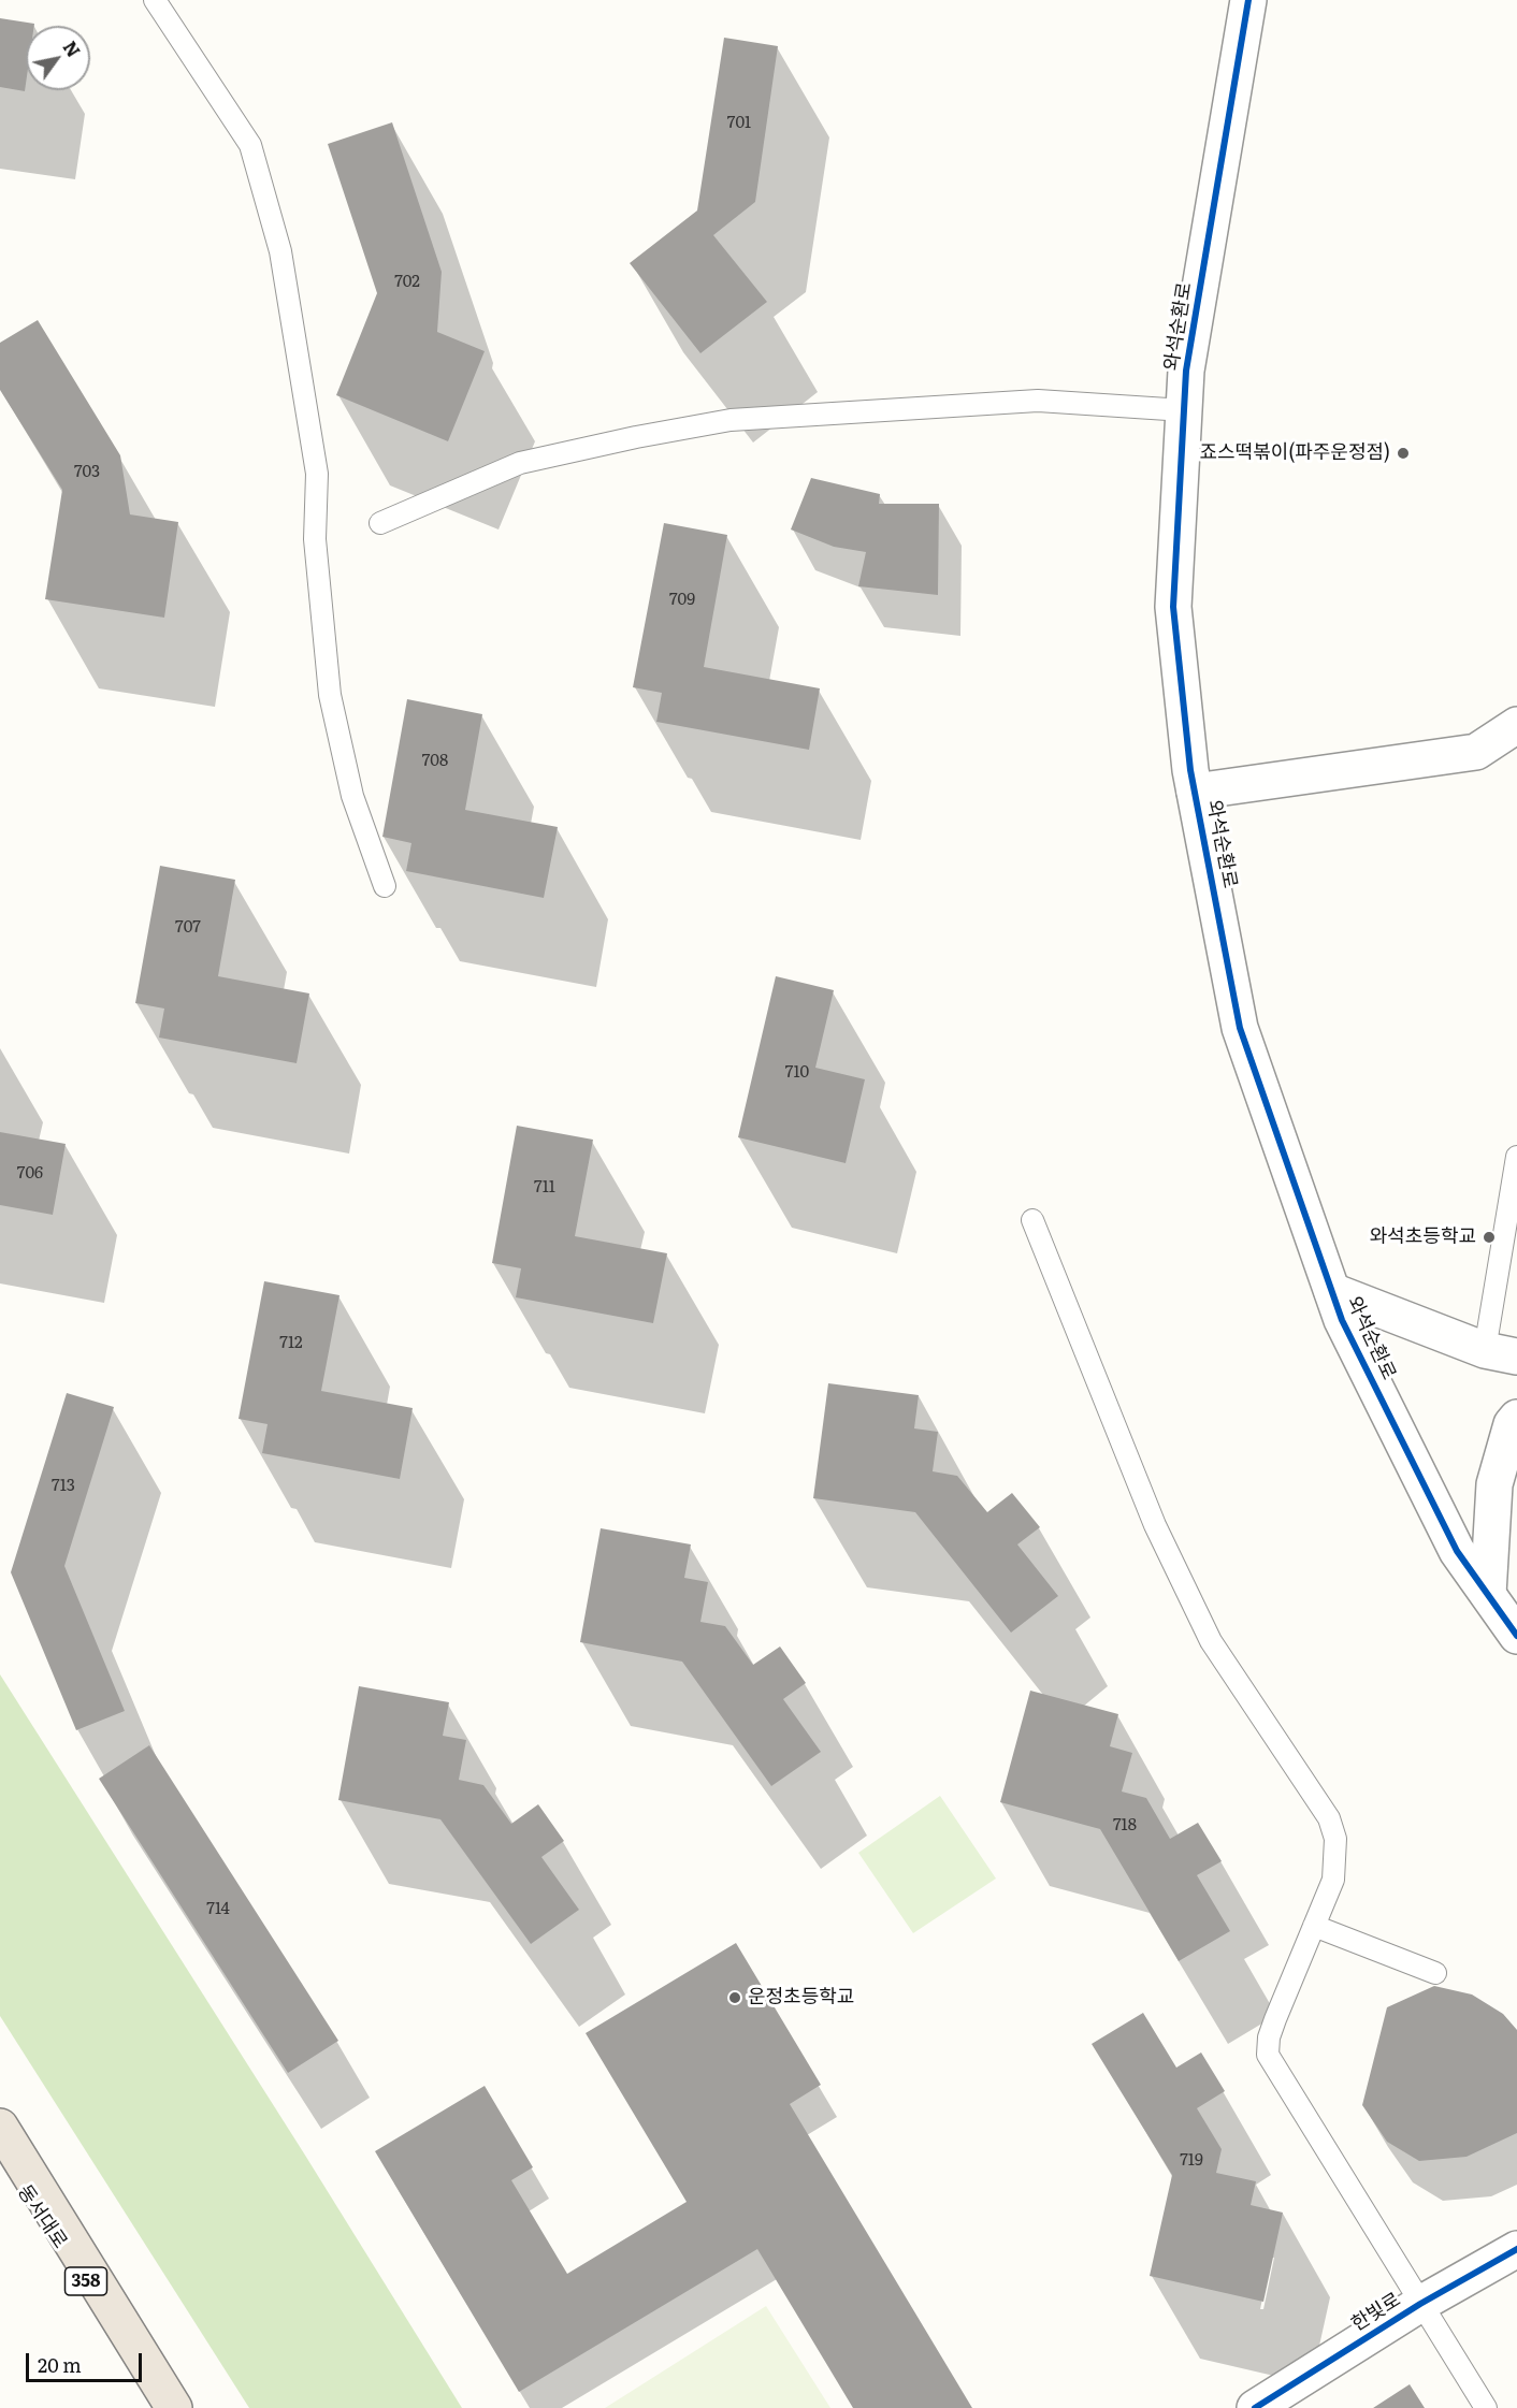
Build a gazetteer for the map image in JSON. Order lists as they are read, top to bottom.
{
  "streets": {
    "highway": ["동서대로", "358"],
    "street": ["와석순환로", "한빛로"]
  },
  "places": ["죠스떡볶이(파주운정점)", "와석초등학교", "운정초등학교"],
  "house_numbers": [
    "701",
    "702",
    "703",
    "709",
    "708",
    "707",
    "710",
    "706",
    "711",
    "712",
    "713",
    "718",
    "714",
    "719"
  ],
  "scale_bar": "20 m",
  "north": "top right"
}
